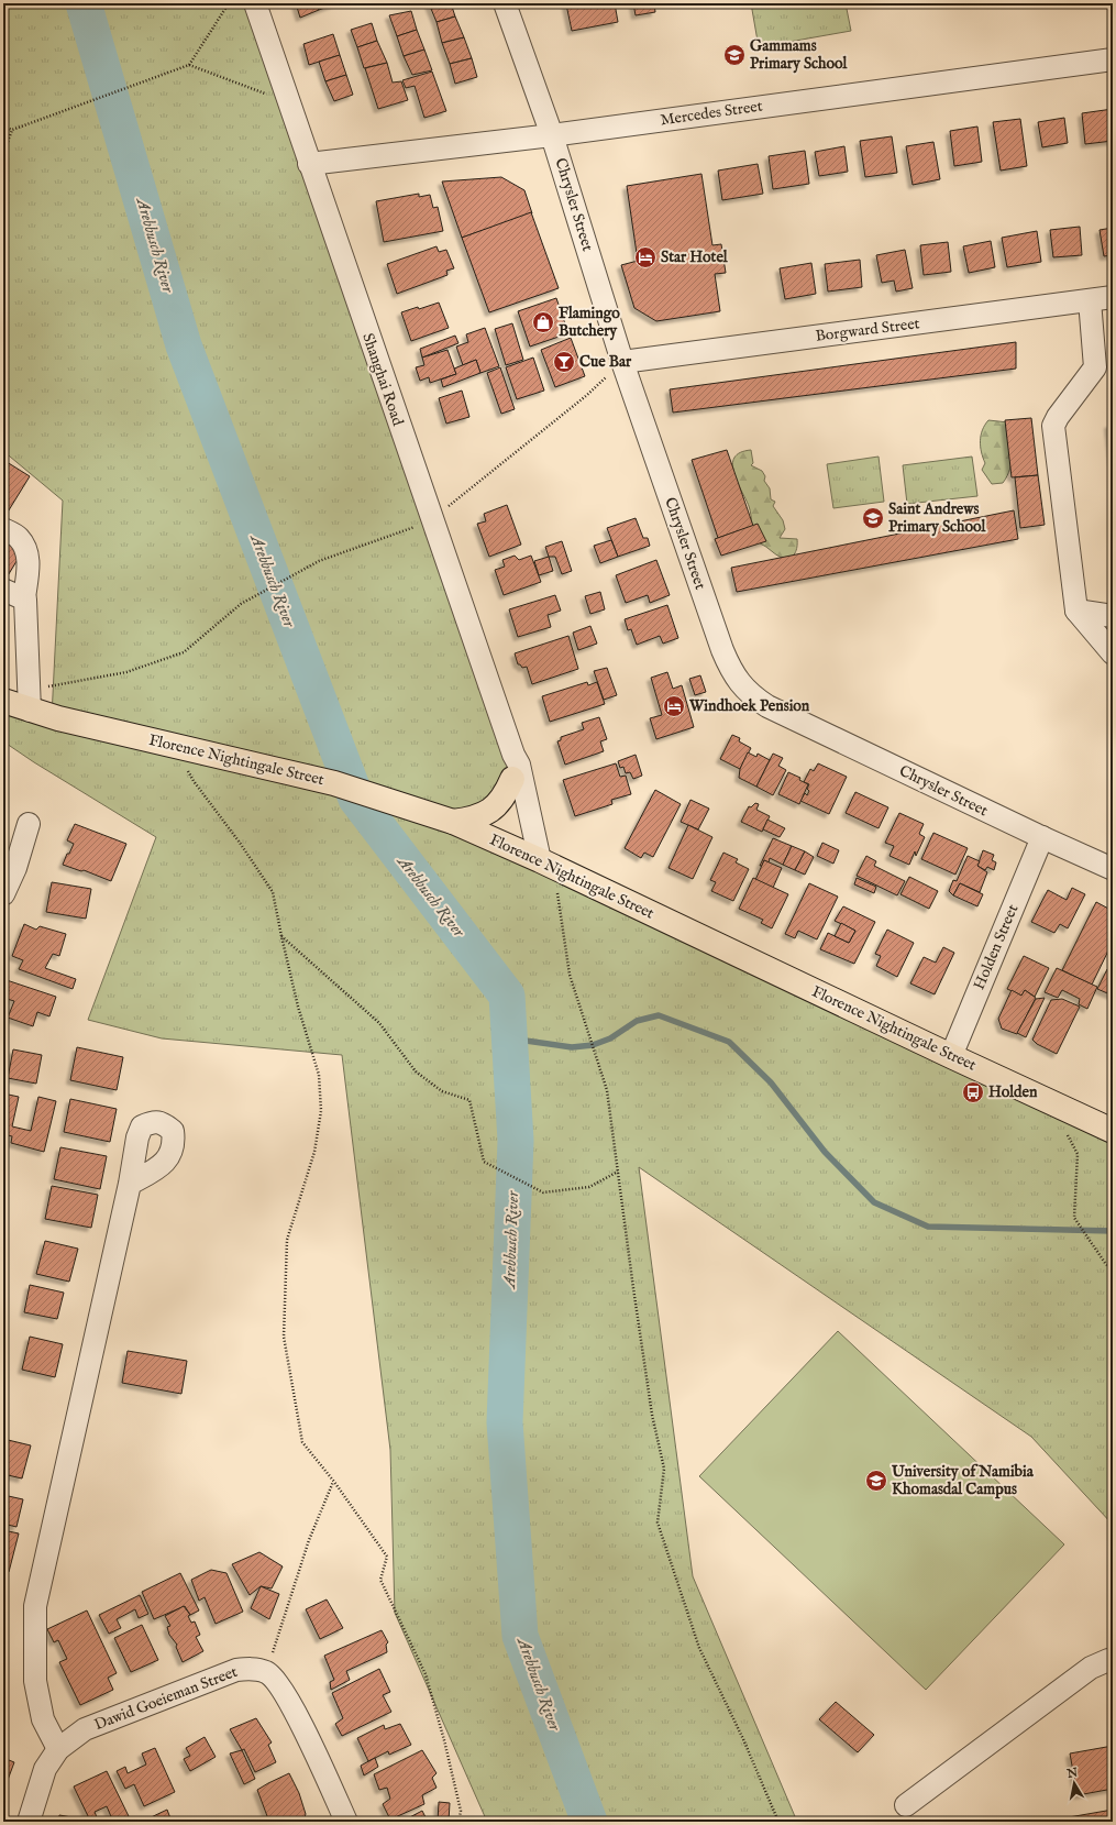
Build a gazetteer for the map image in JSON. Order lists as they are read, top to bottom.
{
  "streets": {
    "main road": ["Florence Nightingale Street"],
    "street": [
      "Mercedes Street",
      "Chrysler Street",
      "Borgward Street",
      "Shanghai Road",
      "Holden Street",
      "Dawid Goeieman Street"
    ]
  },
  "crossings": [
    ["Mercedes Street", "Chrysler Street"],
    ["Mercedes Street", "Shanghai Road"],
    ["Chrysler Street", "Borgward Street"],
    ["Chrysler Street", "Holden Street"],
    ["Shanghai Road", "Florence Nightingale Street"],
    ["Florence Nightingale Street", "Holden Street"]
  ],
  "water": ["Arebbusch River"],
  "places": {
    "school or university": ["Gammams Primary School", "Saint Andrews Primary School", "University of Namibia Khomasdal Campus"],
    "hotel": ["Star Hotel", "Windhoek Pension"],
    "shop": ["Flamingo Butchery"],
    "bar": ["Cue Bar"],
    "bus stop": ["Holden"]
  },
  "north": "top"
}
